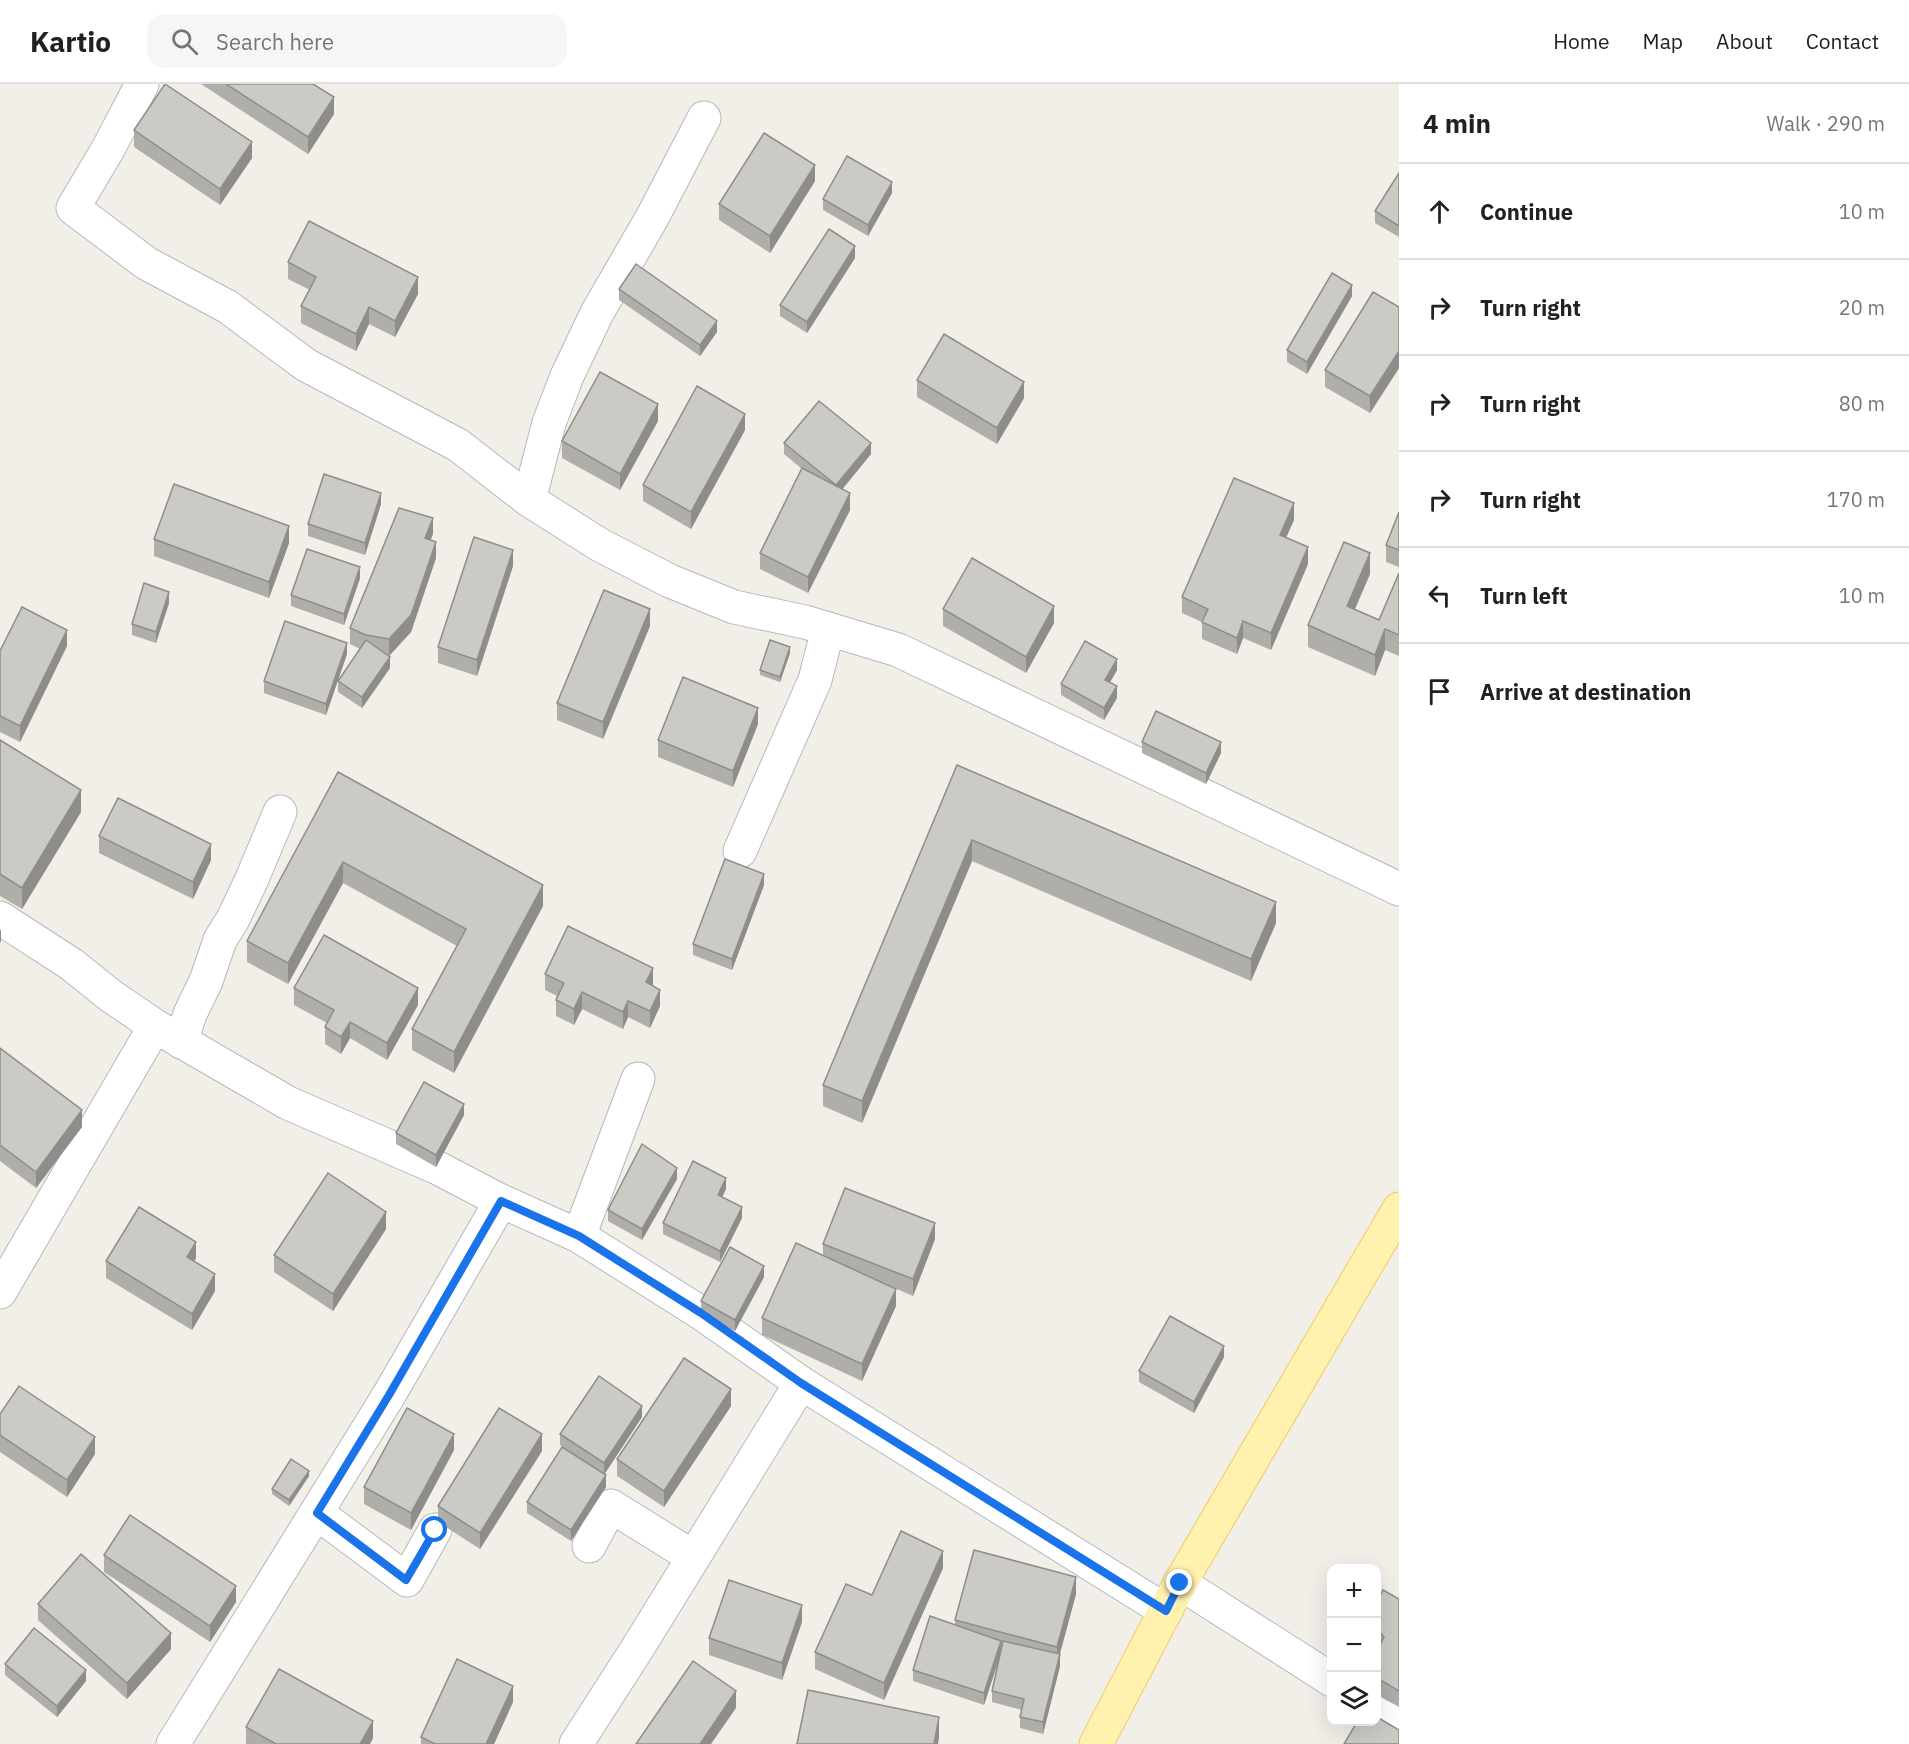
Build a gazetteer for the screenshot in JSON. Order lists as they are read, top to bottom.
{
  "page": {
    "header": "Kartio",
    "search": "Search here",
    "nav": [
      "Home",
      "Map",
      "About",
      "Contact"
    ],
    "heading": ["4 min", "Walk · 290 m"],
    "list": [
      ["Continue", "10 m"],
      ["Turn right", "20 m"],
      ["Turn right", "80 m"],
      ["Turn right", "170 m"],
      ["Turn left", "10 m"],
      "Arrive at destination"
    ],
    "map_buttons": ["+", "−"]
  }
}
